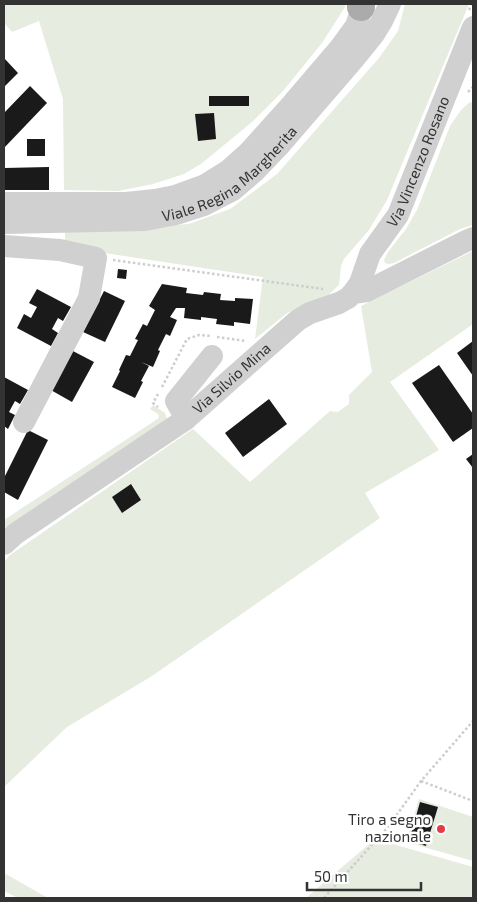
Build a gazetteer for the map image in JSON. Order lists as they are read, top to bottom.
{
  "streets": {
    "street": ["Via Vincenzo Rosano", "Viale Regina Margherita", "Via Silvio Mina"]
  },
  "crossings": [
    ["Via Vincenzo Rosano", "Via Silvio Mina"]
  ],
  "places": ["Tiro a segno nazionale"],
  "scale_bar": "50 m"
}
